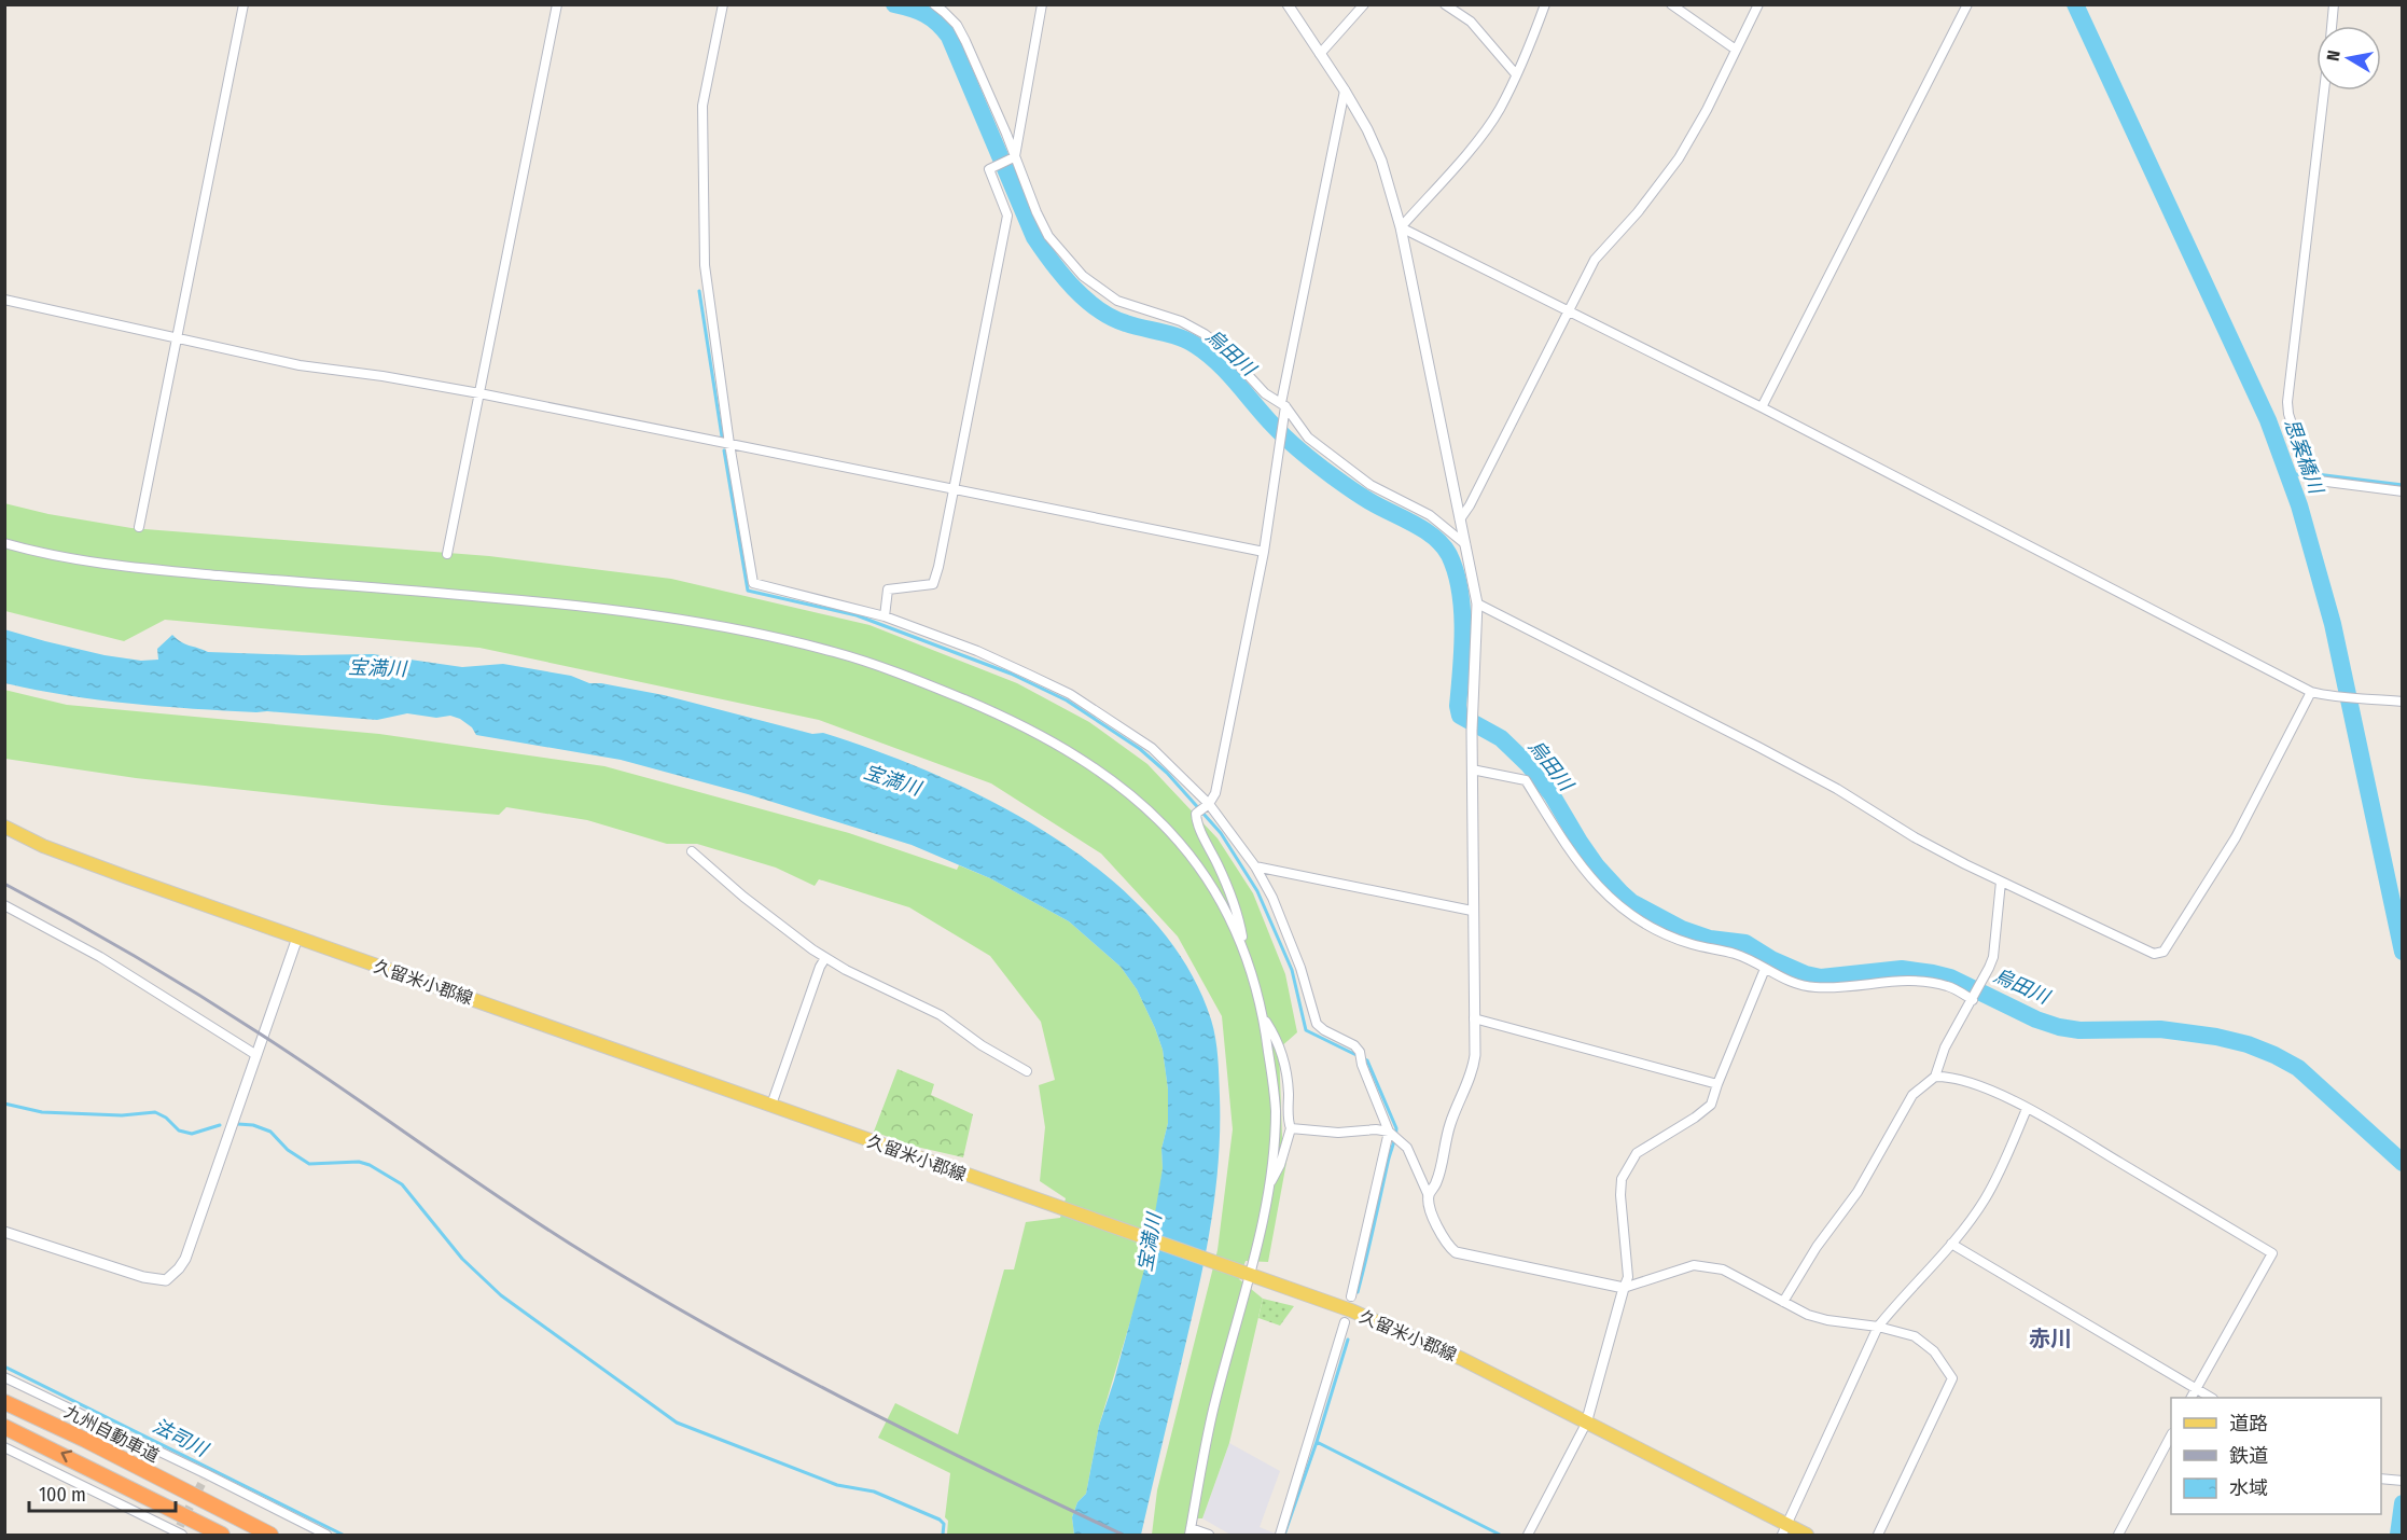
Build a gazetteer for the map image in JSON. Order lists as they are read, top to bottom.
{
  "streets": {
    "highway": ["九州自動車道"],
    "main road": ["久留米小郡線"]
  },
  "districts": ["赤川"],
  "water": [
    "烏田川",
    "思案橋川",
    "宝満川",
    "法司川"
  ],
  "legend": ["道路", "鉄道", "水域"],
  "scale_bar": "100 m",
  "north": "left"
}
